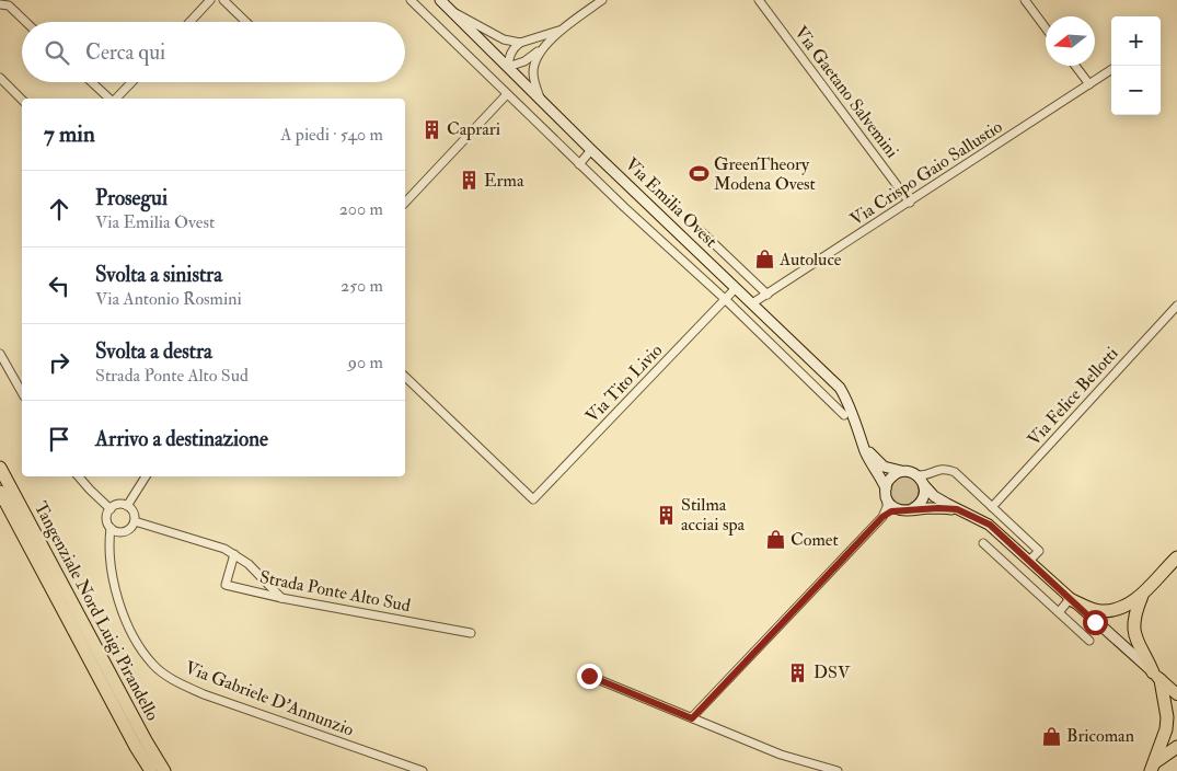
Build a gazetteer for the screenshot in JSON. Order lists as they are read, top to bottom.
{
  "streets": {
    "highway": ["Tangenziale Nord Luigi Pirandello"],
    "main road": ["Via Emilia Ovest"],
    "street": [
      "Via Gaetano Salvemini",
      "Via Crispo Gaio Sallustio",
      "Via Tito Livio",
      "Via Felice Bellotti",
      "Strada Ponte Alto Sud",
      "Via Gabriele D'Annunzio"
    ]
  },
  "crossings": [
    ["Via Gaetano Salvemini", "Via Crispo Gaio Sallustio"],
    ["Via Crispo Gaio Sallustio", "Via Emilia Ovest"],
    ["Via Emilia Ovest", "Via Tito Livio"]
  ],
  "places": {
    "building": [
      "Caprari",
      "Erma",
      "Stilma acciai spa",
      "DSV"
    ],
    "sports": ["GreenTheory Modena Ovest"],
    "shop": ["Autoluce", "Comet", "Bricoman"]
  },
  "north": "left",
  "page": {
    "map_buttons": ["+", "−"],
    "search": "Cerca qui",
    "heading": ["7 min", "A piedi · 540 m"],
    "list": [
      ["Prosegui", "Via Emilia Ovest", "200 m"],
      ["Svolta a sinistra", "Via Antonio Rosmini", "250 m"],
      ["Svolta a destra", "Strada Ponte Alto Sud", "90 m"],
      "Arrivo a destinazione"
    ]
  }
}
